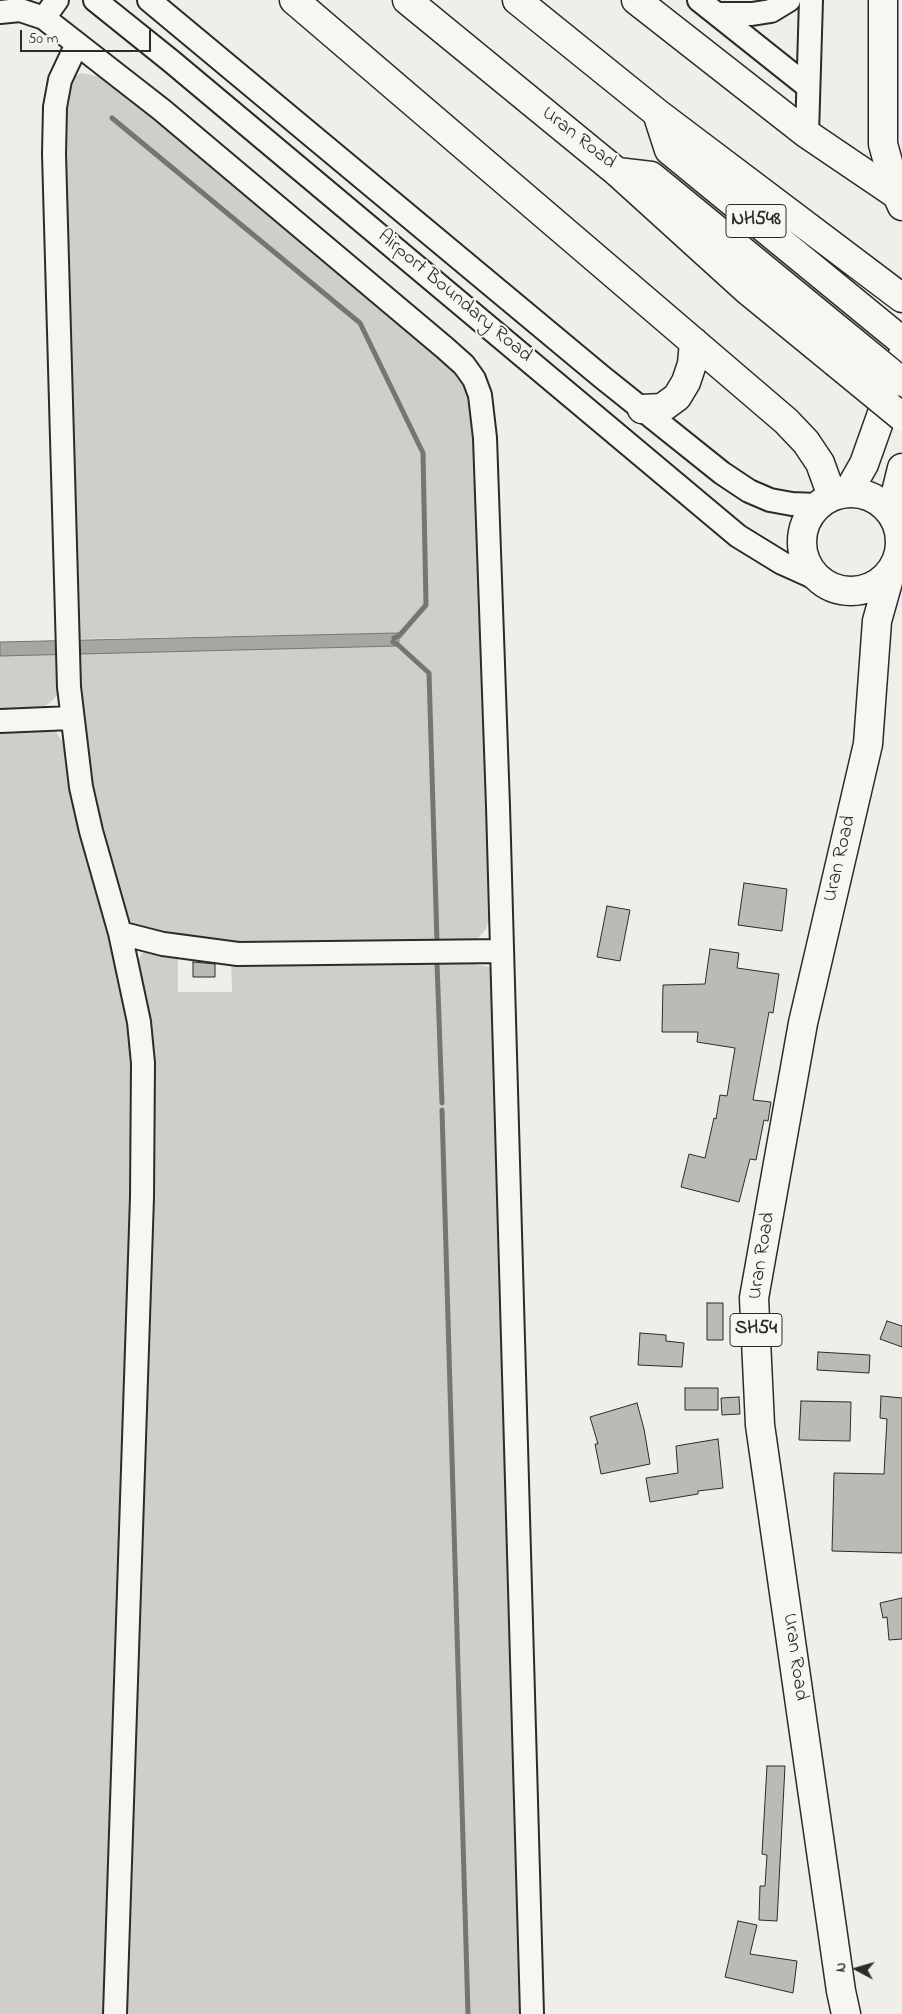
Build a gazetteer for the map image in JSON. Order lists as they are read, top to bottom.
{
  "streets": {
    "main road": ["Uran Road", "NH548", "SH54"],
    "street": ["Airport Boundary Road"]
  },
  "crossings": [
    ["Uran Road", "NH548"],
    ["Uran Road", "Airport Boundary Road"]
  ],
  "scale_bar": "50 m",
  "north": "left"
}
